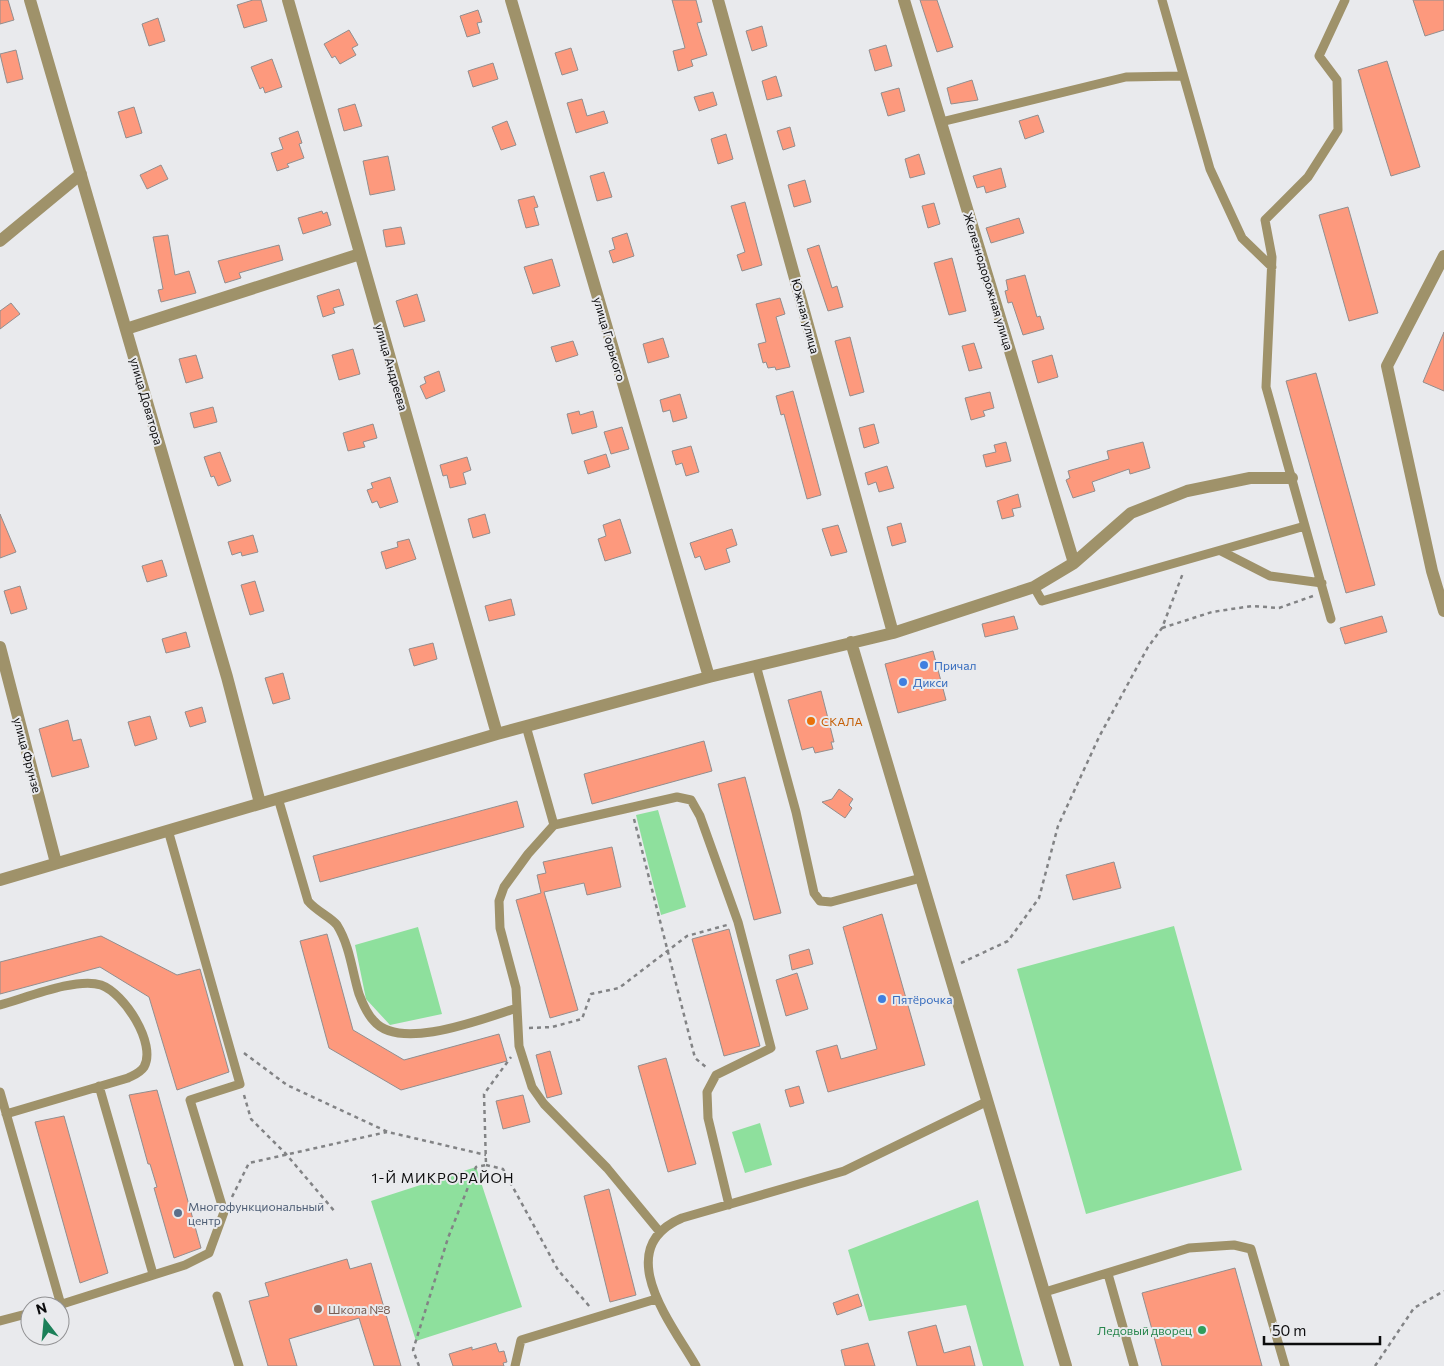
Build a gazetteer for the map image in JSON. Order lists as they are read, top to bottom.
{
  "streets": {
    "street": [
      "Железнодорожная улица",
      "Южная улица",
      "улица Горького",
      "улица Андреева",
      "улица Доватора",
      "улица Фрунзе"
    ]
  },
  "districts": ["1-Й МИКРОРАЙОН"],
  "places": [
    "Причал",
    "Дикси",
    "СКАЛА",
    "Пятёрочка",
    "Многофункциональный центр",
    "Школа №8",
    "Ледовый дворец"
  ],
  "scale_bar": "50 m",
  "north": "top"
}
